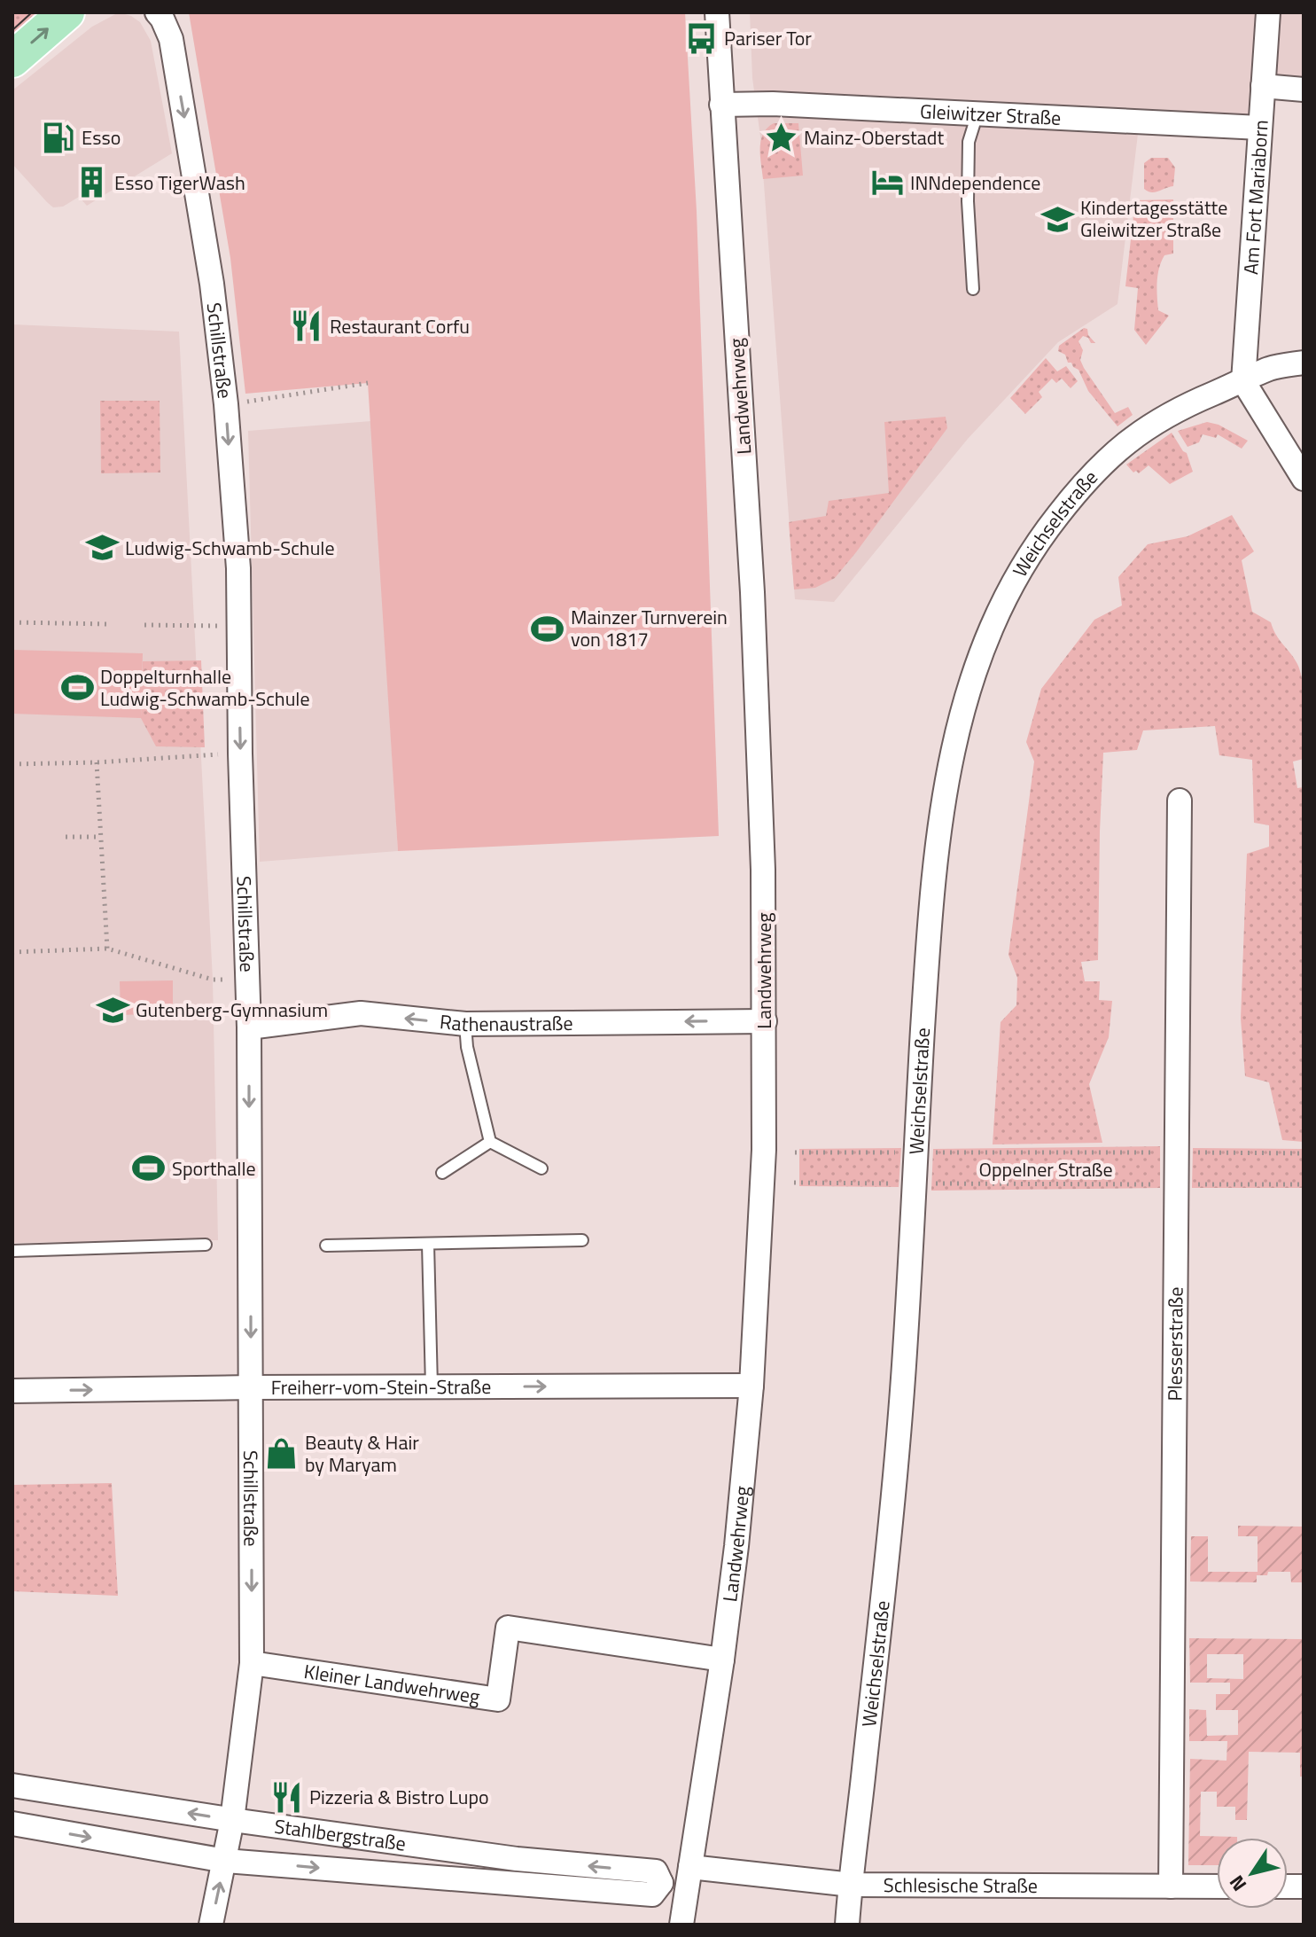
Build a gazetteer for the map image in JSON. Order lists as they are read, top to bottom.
{
  "streets": {
    "street": [
      "Gleiwitzer Straße",
      "Am Fort Mariaborn",
      "Schillstraße",
      "Landwehrweg",
      "Weichselstraße",
      "Rathenaustraße",
      "Plesserstraße",
      "Freiherr-vom-Stein-Straße",
      "Kleiner Landwehrweg",
      "Stahlbergstraße",
      "Schlesische Straße"
    ],
    "path": ["Oppelner Straße"]
  },
  "crossings": [
    ["Gleiwitzer Straße", "Am Fort Mariaborn"],
    ["Gleiwitzer Straße", "Landwehrweg"],
    ["Am Fort Mariaborn", "Weichselstraße"],
    ["Schillstraße", "Rathenaustraße"],
    ["Schillstraße", "Freiherr-vom-Stein-Straße"],
    ["Schillstraße", "Kleiner Landwehrweg"],
    ["Schillstraße", "Stahlbergstraße"],
    ["Landwehrweg", "Rathenaustraße"],
    ["Landwehrweg", "Freiherr-vom-Stein-Straße"],
    ["Landwehrweg", "Kleiner Landwehrweg"],
    ["Landwehrweg", "Stahlbergstraße"],
    ["Landwehrweg", "Schlesische Straße"],
    ["Weichselstraße", "Schlesische Straße"],
    ["Plesserstraße", "Schlesische Straße"],
    ["Stahlbergstraße", "Schlesische Straße"]
  ],
  "one_way": ["Schillstraße", "Rathenaustraße", "Freiherr-vom-Stein-Straße"],
  "places": {
    "bus stop": ["Pariser Tor"],
    "fuel station": ["Esso"],
    "place": ["Mainz-Oberstadt"],
    "building": ["Esso TigerWash"],
    "hotel": ["INNdependence"],
    "school or university": ["Kindertagesstätte Gleiwitzer Straße", "Ludwig-Schwamb-Schule", "Gutenberg-Gymnasium"],
    "restaurant": ["Restaurant Corfu", "Pizzeria & Bistro Lupo"],
    "sports": ["Mainzer Turnverein von 1817", "Doppelturnhalle Ludwig-Schwamb-Schule", "Sporthalle"],
    "shop": ["Beauty & Hair by Maryam"]
  },
  "north": "bottom left"
}
